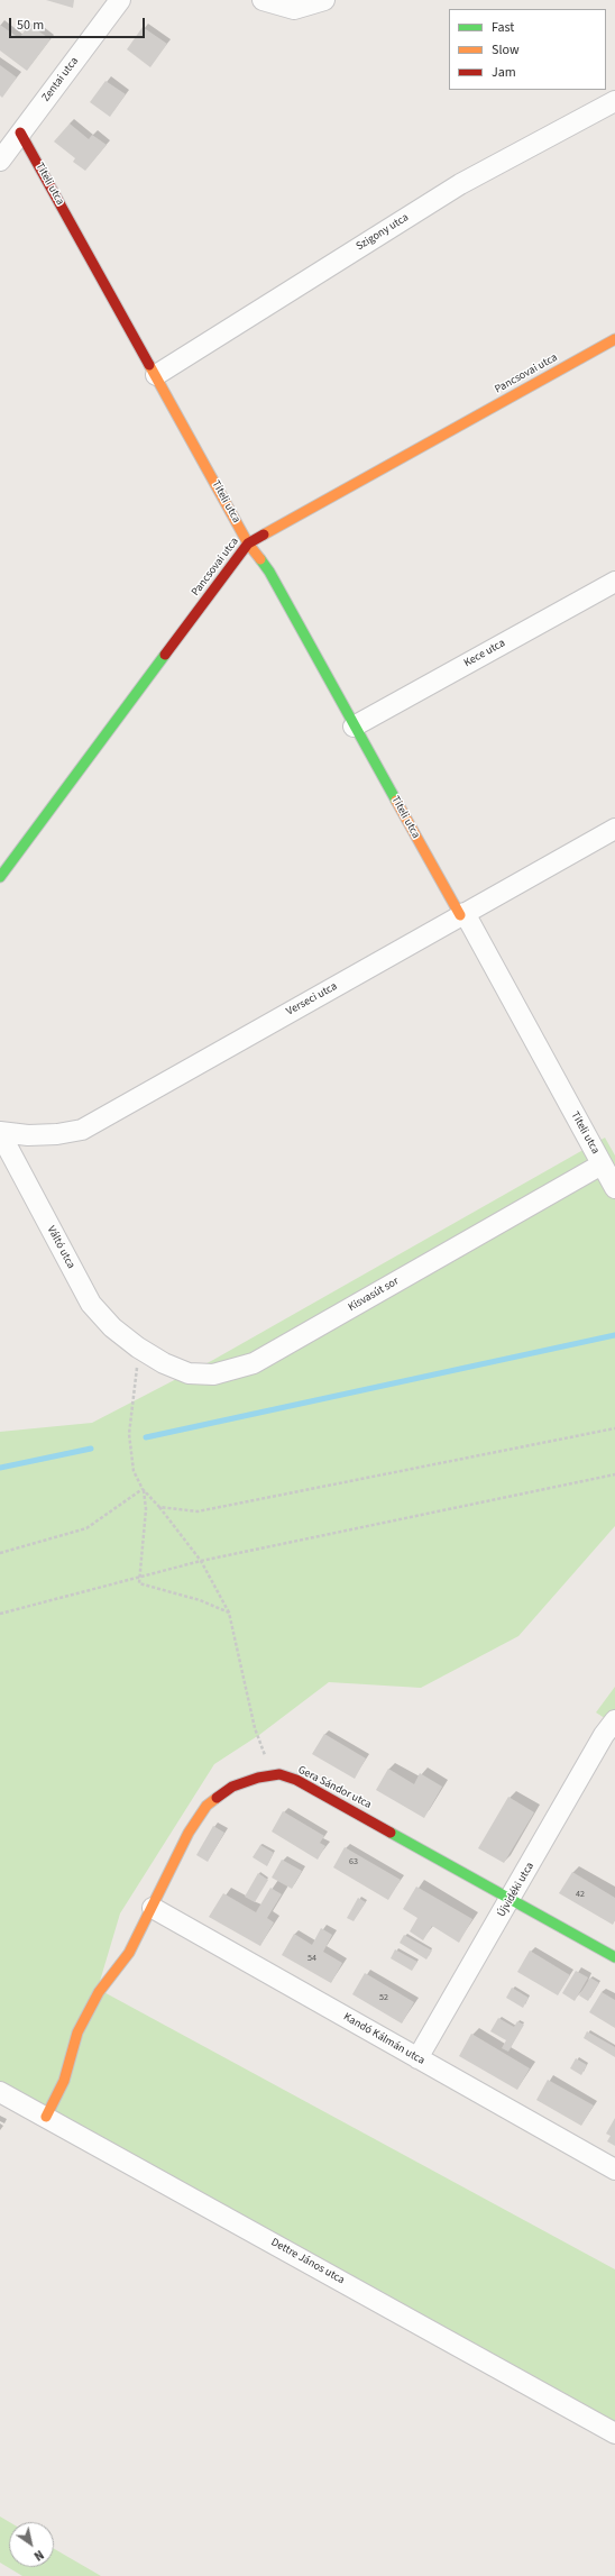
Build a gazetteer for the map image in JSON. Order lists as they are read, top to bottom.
{
  "streets": {
    "street": [
      "Zentai utca",
      "Titeli utca",
      "Szigony utca",
      "Pancsovai utca",
      "Kece utca",
      "Verseci utca",
      "Váltó utca",
      "Kisvasút sor",
      "Gera Sándor utca",
      "Újvidéki utca",
      "Kandó Kálmán utca",
      "Dettre János utca"
    ]
  },
  "crossings": [
    ["Zentai utca", "Titeli utca"],
    ["Titeli utca", "Szigony utca"],
    ["Titeli utca", "Pancsovai utca"],
    ["Titeli utca", "Kece utca"],
    ["Titeli utca", "Verseci utca"],
    ["Titeli utca", "Kisvasút sor"],
    ["Verseci utca", "Váltó utca"],
    ["Váltó utca", "Kisvasút sor"],
    ["Gera Sándor utca", "Újvidéki utca"],
    ["Gera Sándor utca", "Kandó Kálmán utca"],
    ["Gera Sándor utca", "Dettre János utca"],
    ["Újvidéki utca", "Kandó Kálmán utca"]
  ],
  "house_numbers": [
    "63",
    "42",
    "54",
    "52"
  ],
  "legend": ["Fast", "Slow", "Jam"],
  "scale_bar": "50 m",
  "north": "bottom right"
}
